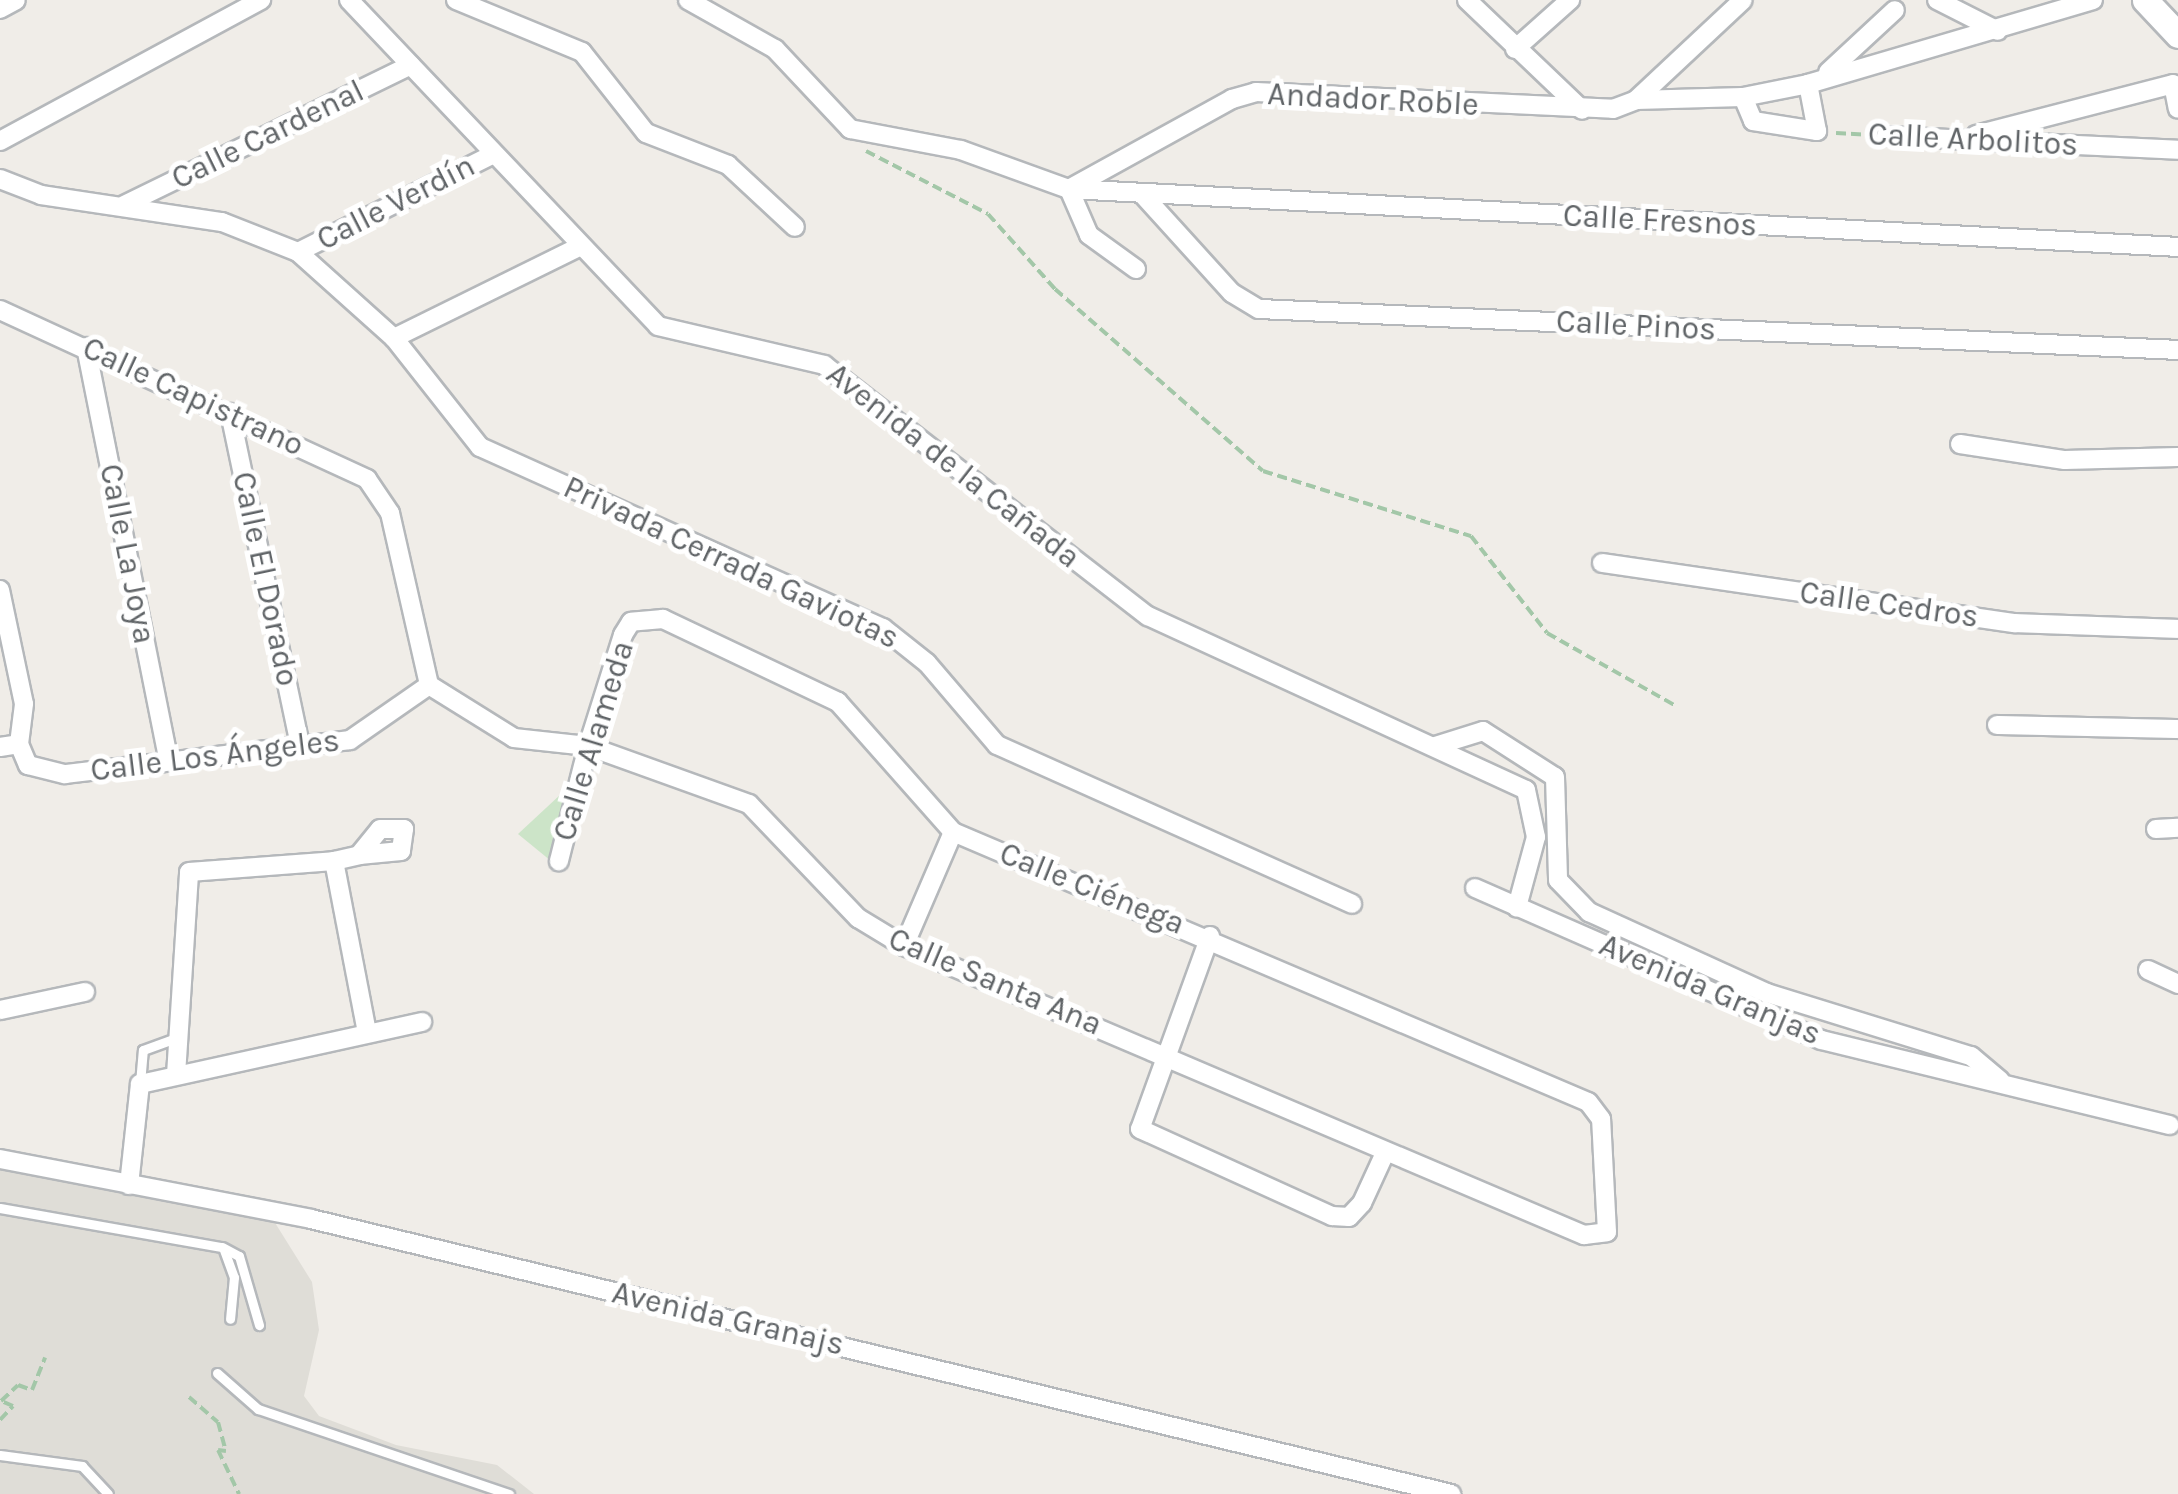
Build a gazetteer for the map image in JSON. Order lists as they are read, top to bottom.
{
  "streets": {
    "street": [
      "Andador Roble",
      "Calle Cardenal",
      "Calle Arbolitos",
      "Calle Verdín",
      "Calle Fresnos",
      "Calle Pinos",
      "Calle Capistrano",
      "Avenida de la Cañada",
      "Calle La Joya",
      "Privada Cerrada Gaviotas",
      "Calle El Dorado",
      "Calle Cedros",
      "Calle Alameda",
      "Calle Los Ángeles",
      "Calle Ciénega",
      "Calle Santa Ana",
      "Avenida Granjas",
      "Avenida Granajs"
    ]
  },
  "crossings": [
    ["Andador Roble", "Calle Fresnos"],
    ["Calle Cardenal", "Avenida de la Cañada"],
    ["Calle Verdín", "Avenida de la Cañada"],
    ["Calle Verdín", "Privada Cerrada Gaviotas"],
    ["Calle Fresnos", "Calle Pinos"],
    ["Calle Capistrano", "Calle La Joya"],
    ["Calle Capistrano", "Calle El Dorado"],
    ["Calle Capistrano", "Calle Los Ángeles"],
    ["Calle Capistrano", "Calle Santa Ana"],
    ["Avenida de la Cañada", "Avenida Granjas"],
    ["Calle La Joya", "Calle Los Ángeles"],
    ["Calle El Dorado", "Calle Los Ángeles"],
    ["Calle Alameda", "Calle Ciénega"],
    ["Calle Alameda", "Calle Santa Ana"],
    ["Calle Los Ángeles", "Calle Santa Ana"],
    ["Calle Ciénega", "Calle Santa Ana"]
  ]
}
